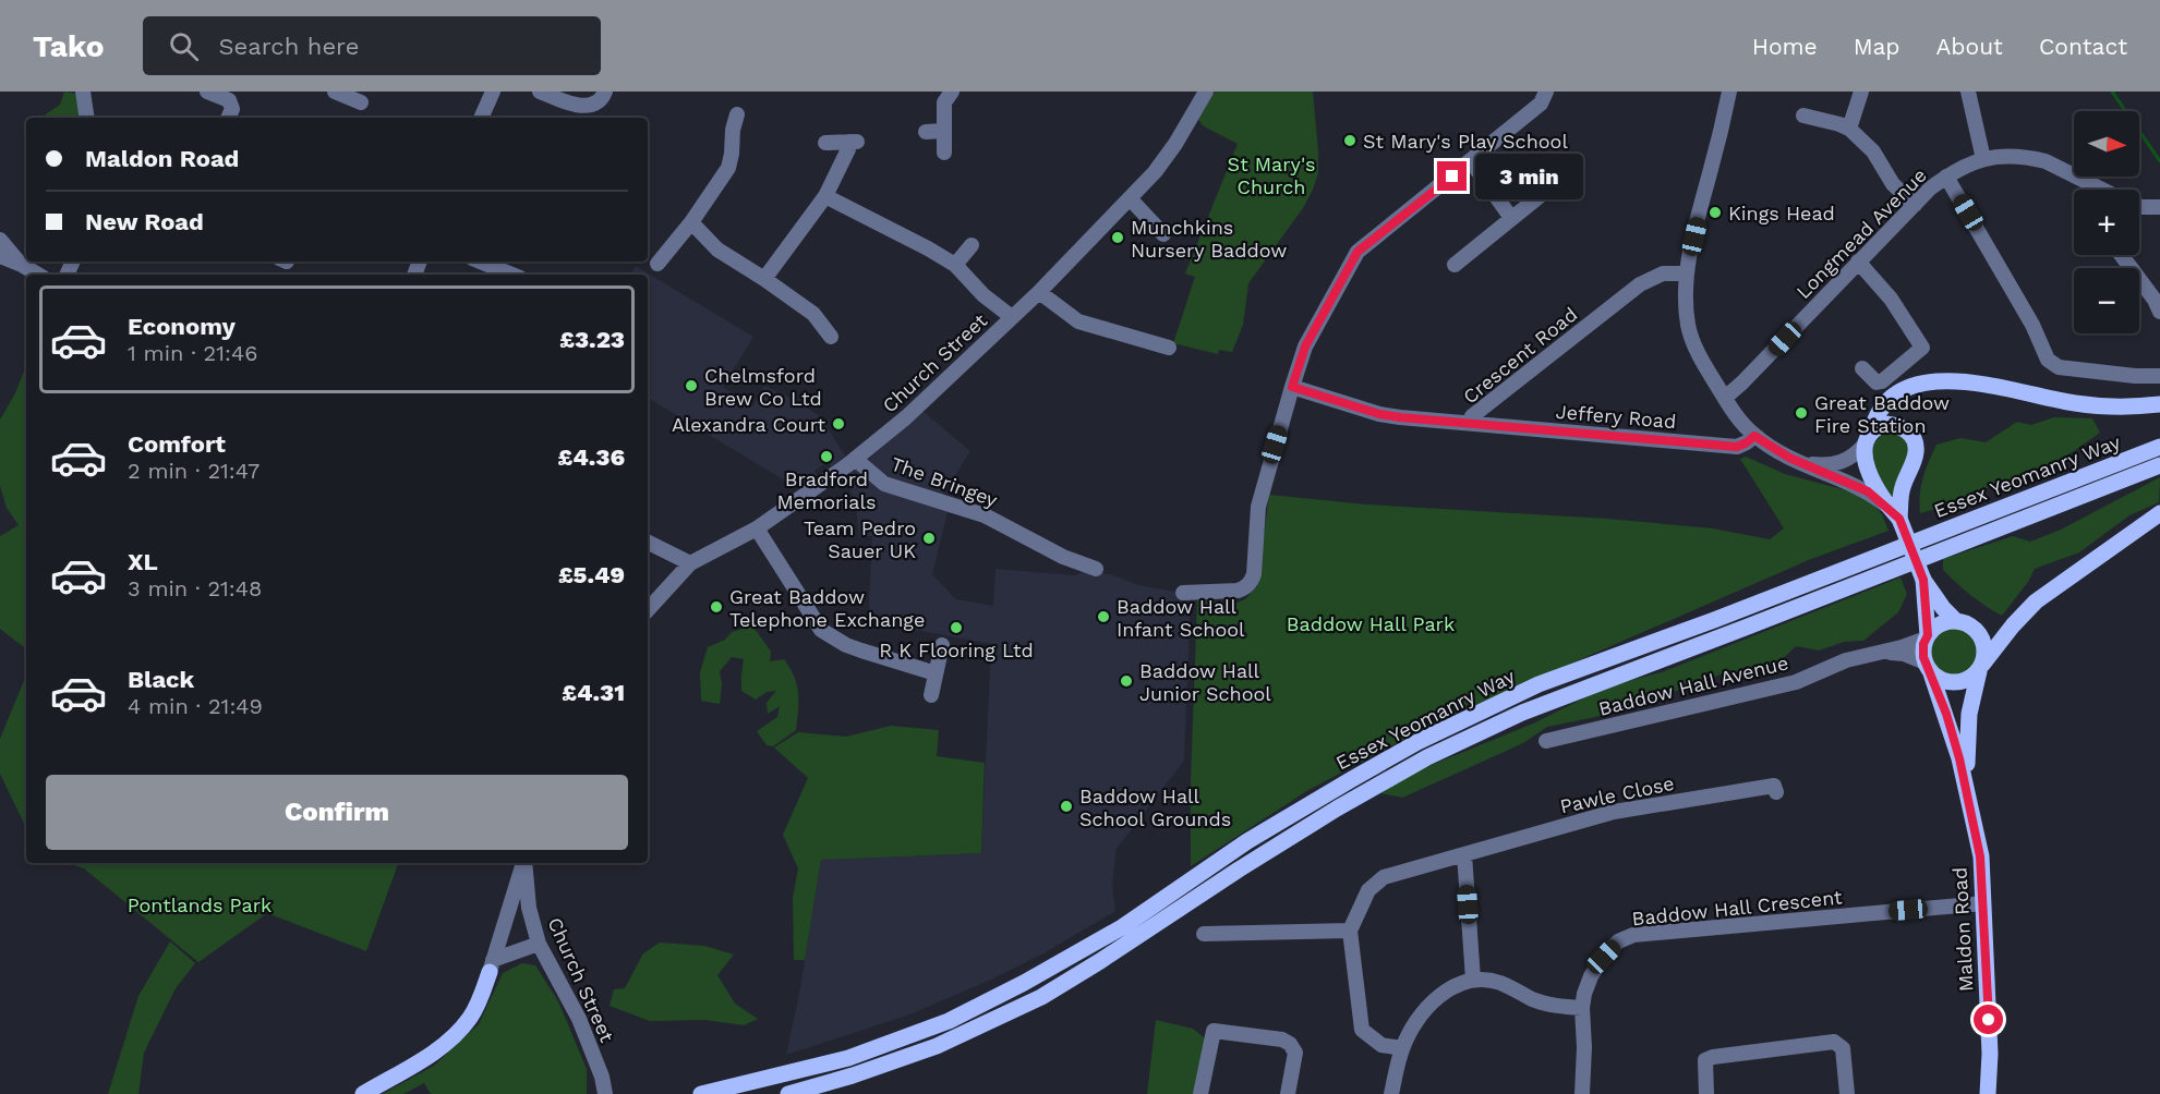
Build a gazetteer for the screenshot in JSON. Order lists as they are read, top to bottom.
{
  "streets": {
    "main road": ["Essex Yeomanry Way", "Maldon Road"],
    "street": [
      "Longmead Avenue",
      "Crescent Road",
      "Church Street",
      "Jeffery Road",
      "The Bringey",
      "Baddow Hall Avenue",
      "Pawle Close",
      "Baddow Hall Crescent"
    ]
  },
  "crossings": [
    ["Crescent Road", "Jeffery Road"],
    ["Church Street", "The Bringey"],
    ["Baddow Hall Avenue", "Maldon Road"],
    ["Baddow Hall Crescent", "Maldon Road"]
  ],
  "parks": ["St Mary's Church", "Baddow Hall Park", "Pontlands Park"],
  "places": [
    "St Mary's Play School",
    "Kings Head",
    "Munchkins Nursery Baddow",
    "Chelmsford Brew Co Ltd",
    "Great Baddow Fire Station",
    "Alexandra Court",
    "Bradford Memorials",
    "Team Pedro Sauer UK",
    "Great Baddow Telephone Exchange",
    "Baddow Hall Infant School",
    "R K Flooring Ltd",
    "Baddow Hall Junior School",
    "Baddow Hall School Grounds"
  ],
  "north": "right",
  "page": {
    "header": "Tako",
    "search": "Search here",
    "nav": [
      "Home",
      "Map",
      "About",
      "Contact"
    ],
    "map_buttons": ["+", "−"],
    "banner": ["Maldon Road", "New Road"],
    "bubble": "3 min",
    "list": [
      {
        "name": "Economy",
        "note": "1 min · 21:46",
        "value": "£3.23"
      },
      {
        "name": "Comfort",
        "note": "2 min · 21:47",
        "value": "£4.36"
      },
      {
        "name": "XL",
        "note": "3 min · 21:48",
        "value": "£5.49"
      },
      {
        "name": "Black",
        "note": "4 min · 21:49",
        "value": "£4.31"
      }
    ],
    "buttons": "Confirm"
  }
}
